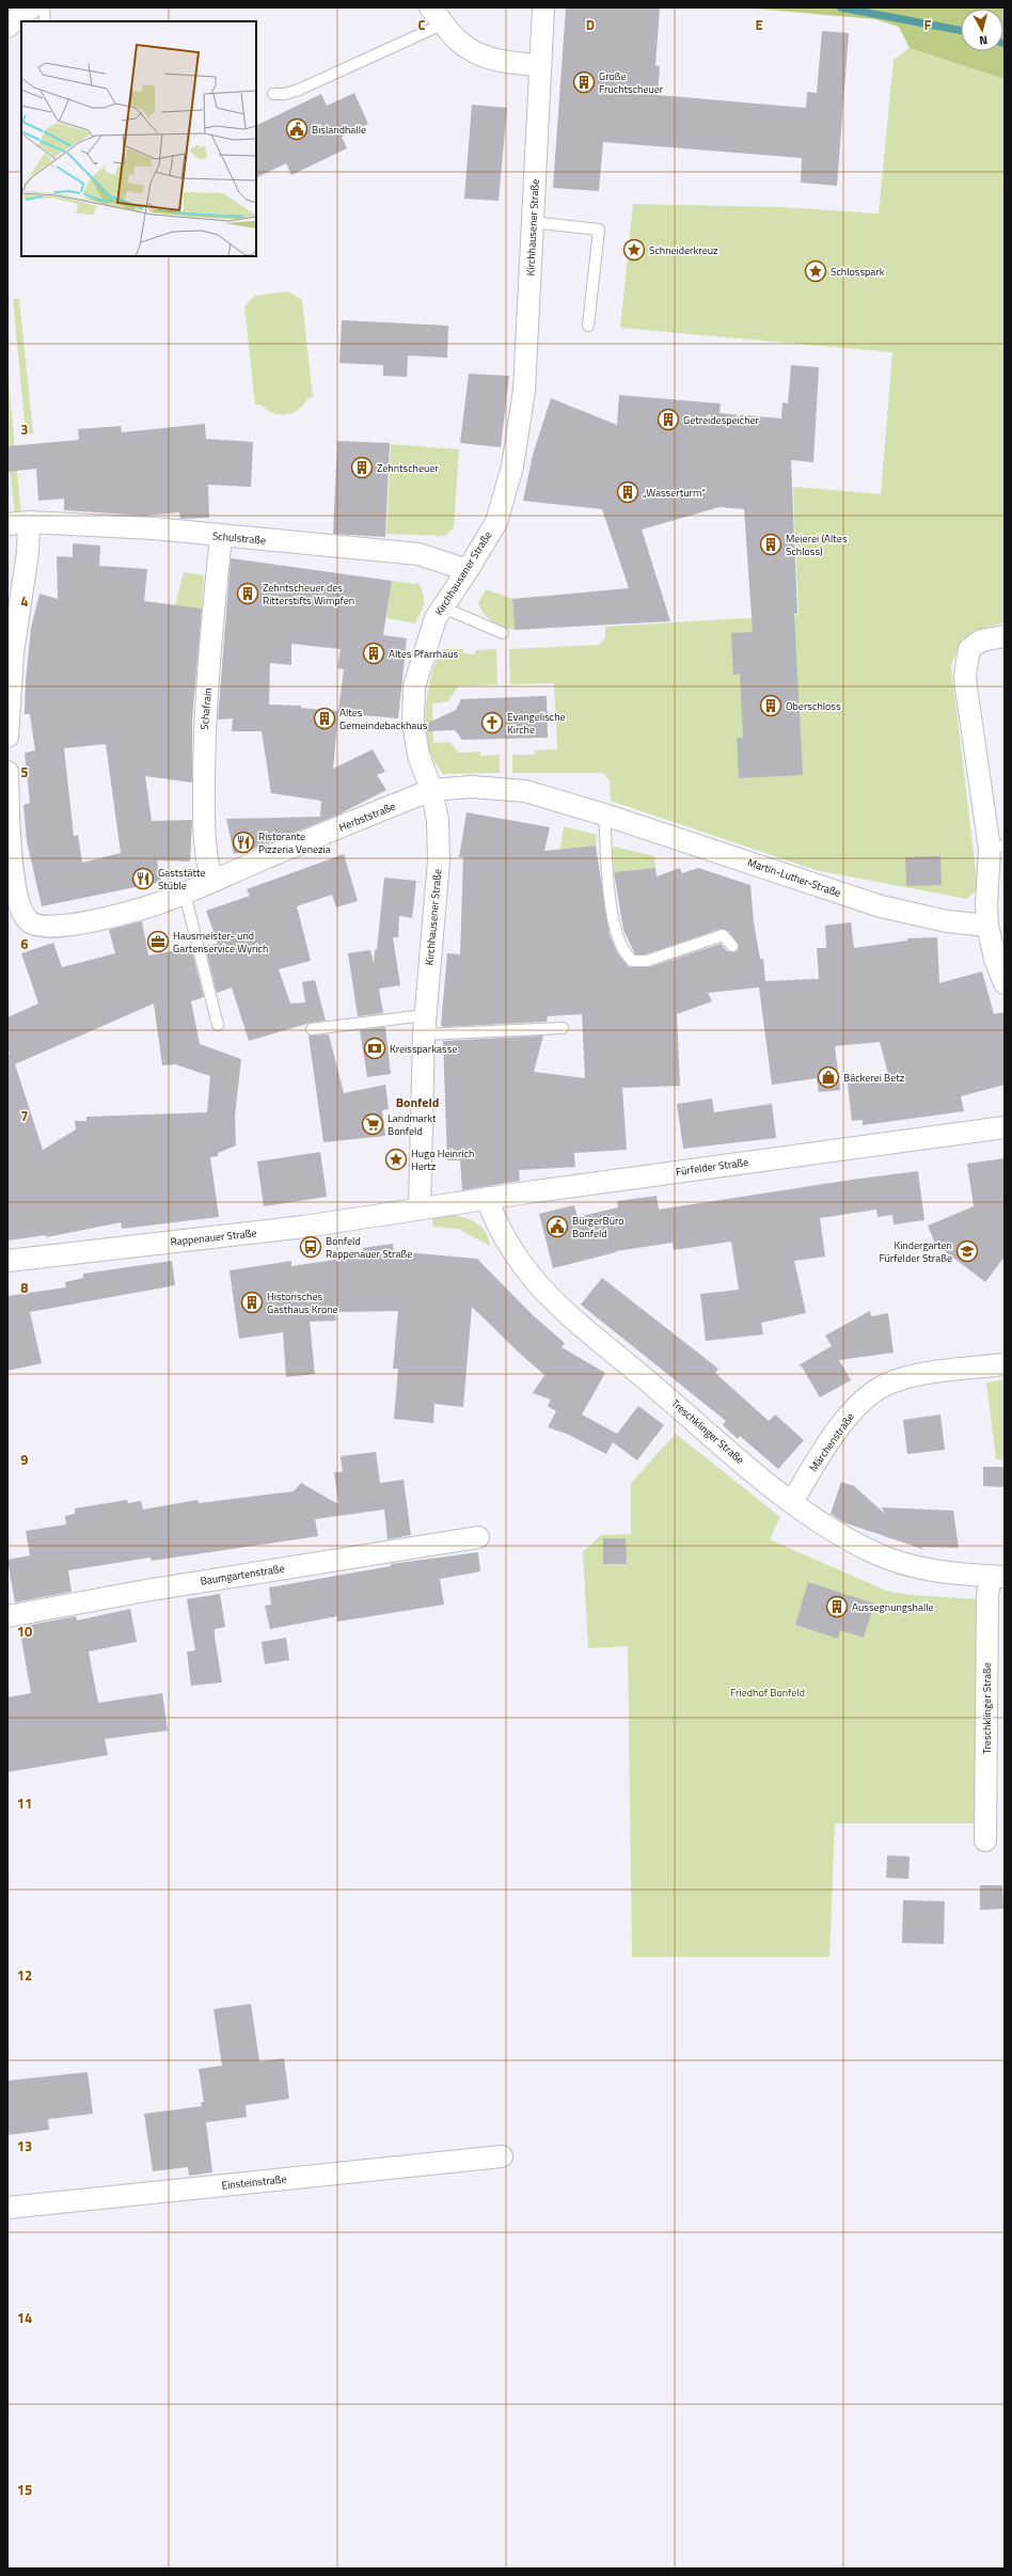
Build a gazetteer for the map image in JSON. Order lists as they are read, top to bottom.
{
  "streets": {
    "street": [
      "Kirchhausener Straße",
      "Schulstraße",
      "Schafrain",
      "Herbststraße",
      "Martin-Luther-Straße",
      "Fürfelder Straße",
      "Rappenauer Straße",
      "Treschklinger Straße",
      "Märchenstraße",
      "Baumgartenstraße",
      "Einsteinstraße"
    ]
  },
  "crossings": [
    ["Kirchhausener Straße", "Schulstraße"],
    ["Kirchhausener Straße", "Herbststraße"],
    ["Kirchhausener Straße", "Martin-Luther-Straße"],
    ["Kirchhausener Straße", "Fürfelder Straße"],
    ["Kirchhausener Straße", "Rappenauer Straße"],
    ["Schulstraße", "Schafrain"],
    ["Schafrain", "Herbststraße"],
    ["Herbststraße", "Martin-Luther-Straße"],
    ["Fürfelder Straße", "Rappenauer Straße"],
    ["Fürfelder Straße", "Treschklinger Straße"],
    ["Treschklinger Straße", "Märchenstraße"]
  ],
  "districts": ["Bonfeld"],
  "parks": ["Friedhof Bonfeld"],
  "places": {
    "building": [
      "Große Fruchtscheuer",
      "Getreidespeicher",
      "Zehntscheuer",
      "„Wasserturm“",
      "Meierei (Altes Schloss)",
      "Zehntscheuer des Ritterstifts Wimpfen",
      "Altes Pfarrhaus",
      "Oberschloss",
      "Altes Gemeindebackhaus",
      "Historisches Gasthaus Krone",
      "Aussegnungshalle"
    ],
    "public building": ["Bislandhalle", "BürgerBüro Bonfeld"],
    "place": ["Schneiderkreuz", "Schlosspark", "Hugo Heinrich Hertz"],
    "church": ["Evangelische Kirche"],
    "restaurant": ["Ristorante Pizzeria Venezia", "Gaststätte Stüble"],
    "office": ["Hausmeister- und Gartenservice Wyrich"],
    "bank": ["Kreissparkasse"],
    "shop": ["Bäckerei Betz"],
    "supermarket": ["Landmarkt Bonfeld"],
    "bus stop": ["Bonfeld Rappenauer Straße"],
    "school or university": ["Kindergarten Fürfelder Straße"]
  },
  "north": "bottom",
  "grid": {
    "columns": [
      "C",
      "D",
      "E",
      "F"
    ],
    "rows": [
      "3",
      "4",
      "5",
      "6",
      "7",
      "8",
      "9",
      "10",
      "11",
      "12",
      "13",
      "14",
      "15"
    ]
  }
}
